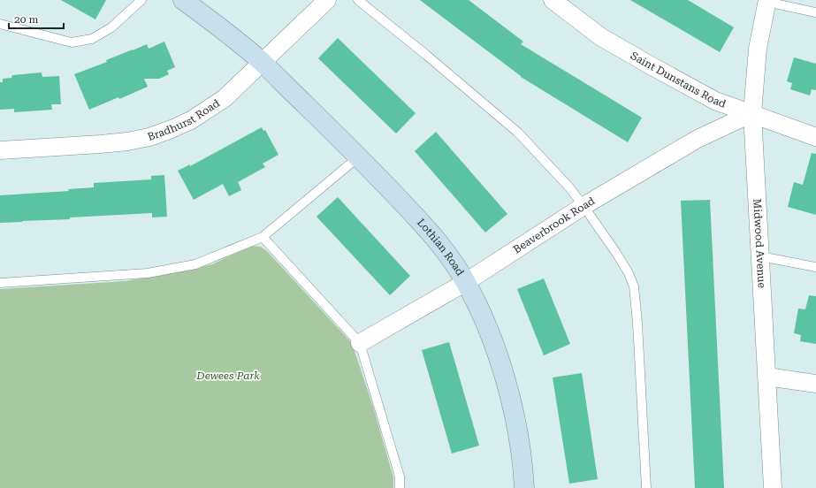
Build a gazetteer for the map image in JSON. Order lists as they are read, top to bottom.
{
  "streets": {
    "street": [
      "Saint Dunstans Road",
      "Bradhurst Road",
      "Beaverbrook Road",
      "Midwood Avenue",
      "Lothian Road"
    ]
  },
  "crossings": [
    ["Saint Dunstans Road", "Beaverbrook Road"],
    ["Saint Dunstans Road", "Midwood Avenue"],
    ["Bradhurst Road", "Lothian Road"],
    ["Beaverbrook Road", "Midwood Avenue"],
    ["Beaverbrook Road", "Lothian Road"]
  ],
  "parks": ["Dewees Park"],
  "scale_bar": "20 m"
}
